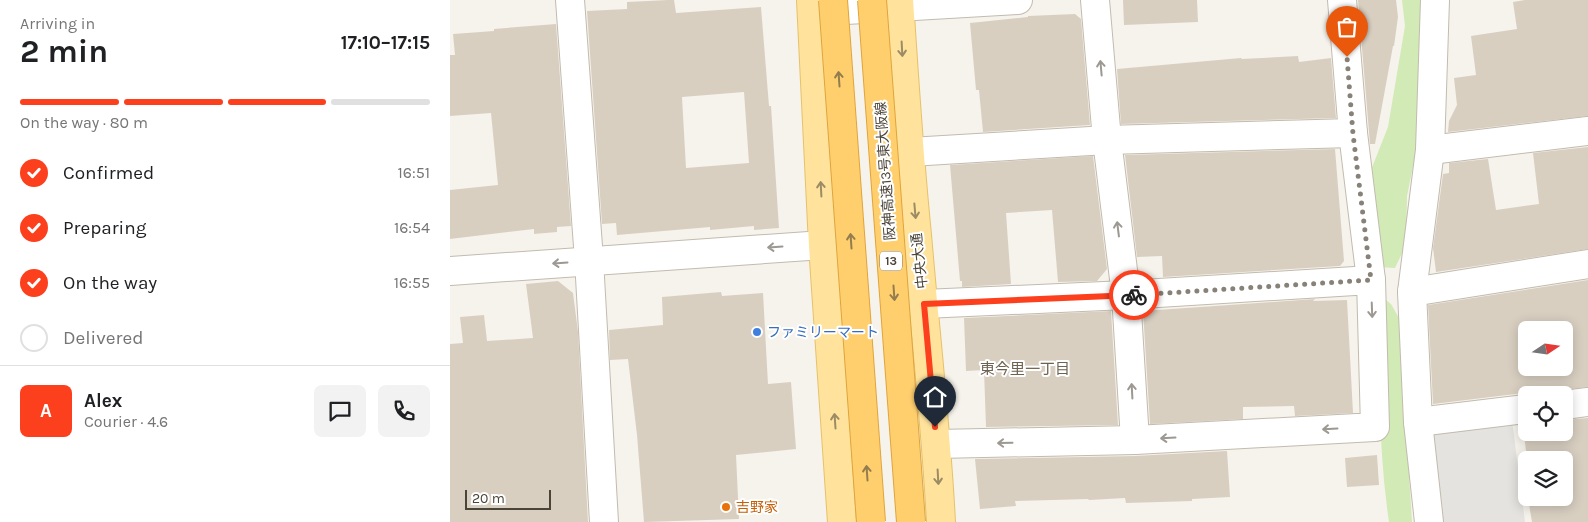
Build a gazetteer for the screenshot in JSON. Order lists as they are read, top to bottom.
{
  "streets": {
    "highway": ["阪神高速13号東大阪線", "13"],
    "main road": ["中央大通"]
  },
  "districts": ["東今里一丁目"],
  "places": ["ファミリーマート", "吉野家"],
  "scale_bar": "20 m",
  "north": "right",
  "page": {
    "heading": ["2 min", "Arriving in", "17:10–17:15"],
    "panel": ["Alex", "Courier · 4.6"],
    "bar": "On the way · 80 m",
    "list": [
      ["Confirmed", "16:51"],
      ["Preparing", "16:54"],
      ["On the way", "16:55"],
      "Delivered"
    ],
    "round": "A",
    "scale": "20 m"
  }
}
